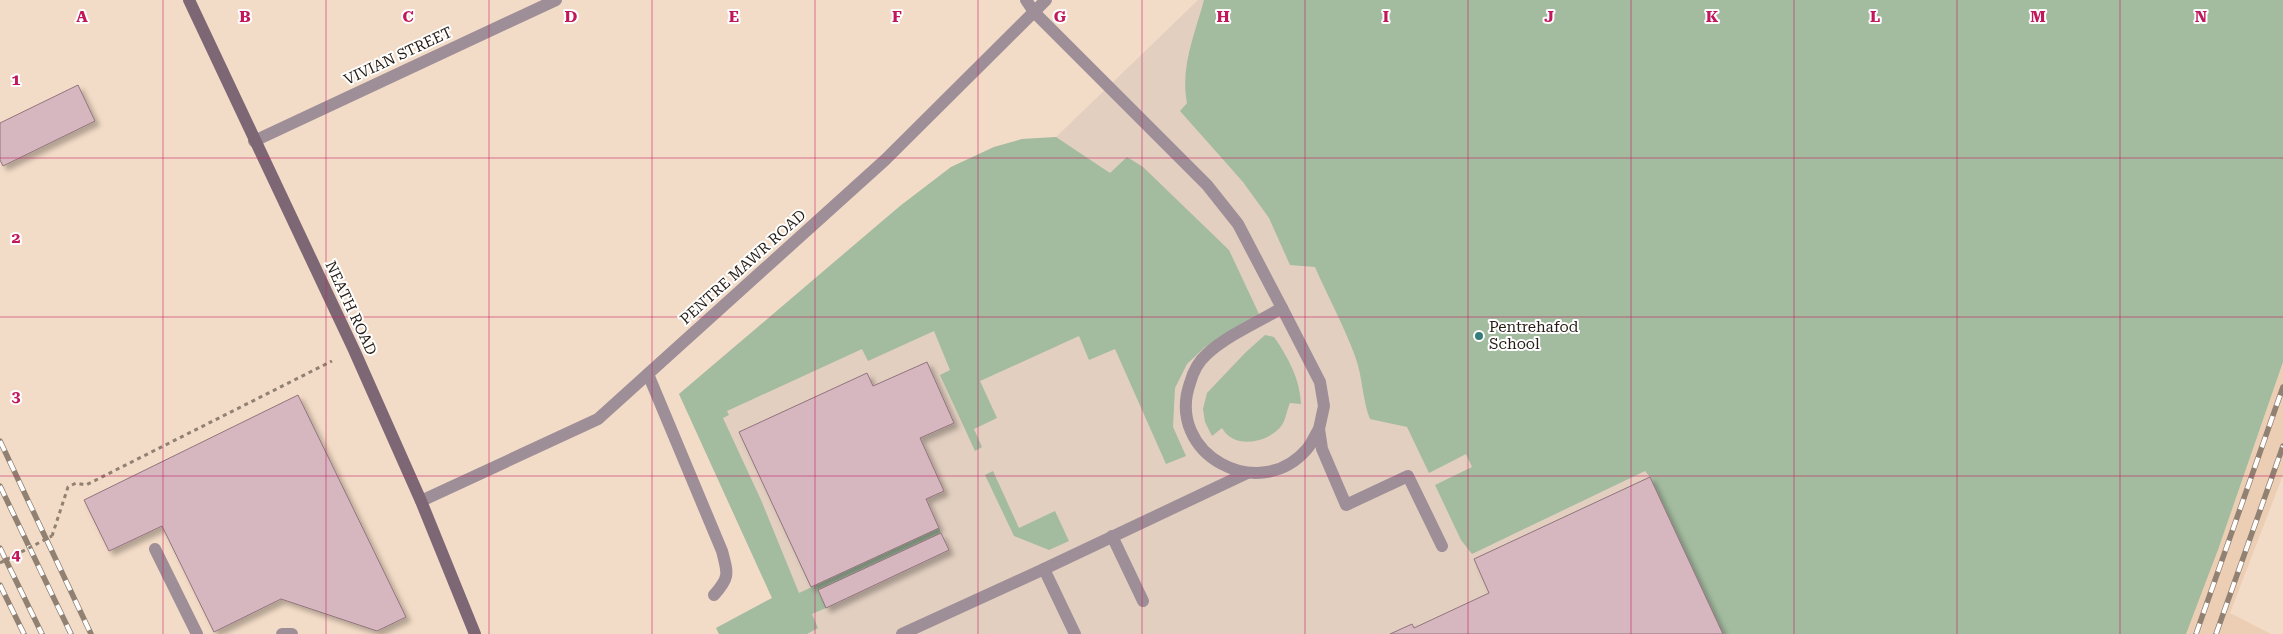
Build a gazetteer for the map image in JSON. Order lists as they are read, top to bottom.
{
  "streets": {
    "main road": ["NEATH ROAD"],
    "street": ["VIVIAN STREET", "PENTRE MAWR ROAD"]
  },
  "crossings": [
    ["VIVIAN STREET", "NEATH ROAD"],
    ["PENTRE MAWR ROAD", "NEATH ROAD"]
  ],
  "places": ["Pentrehafod School"],
  "grid": {
    "columns": [
      "A",
      "B",
      "C",
      "D",
      "E",
      "F",
      "G",
      "H",
      "I",
      "J",
      "K",
      "L",
      "M",
      "N"
    ],
    "rows": [
      "1",
      "2",
      "3",
      "4"
    ]
  }
}
